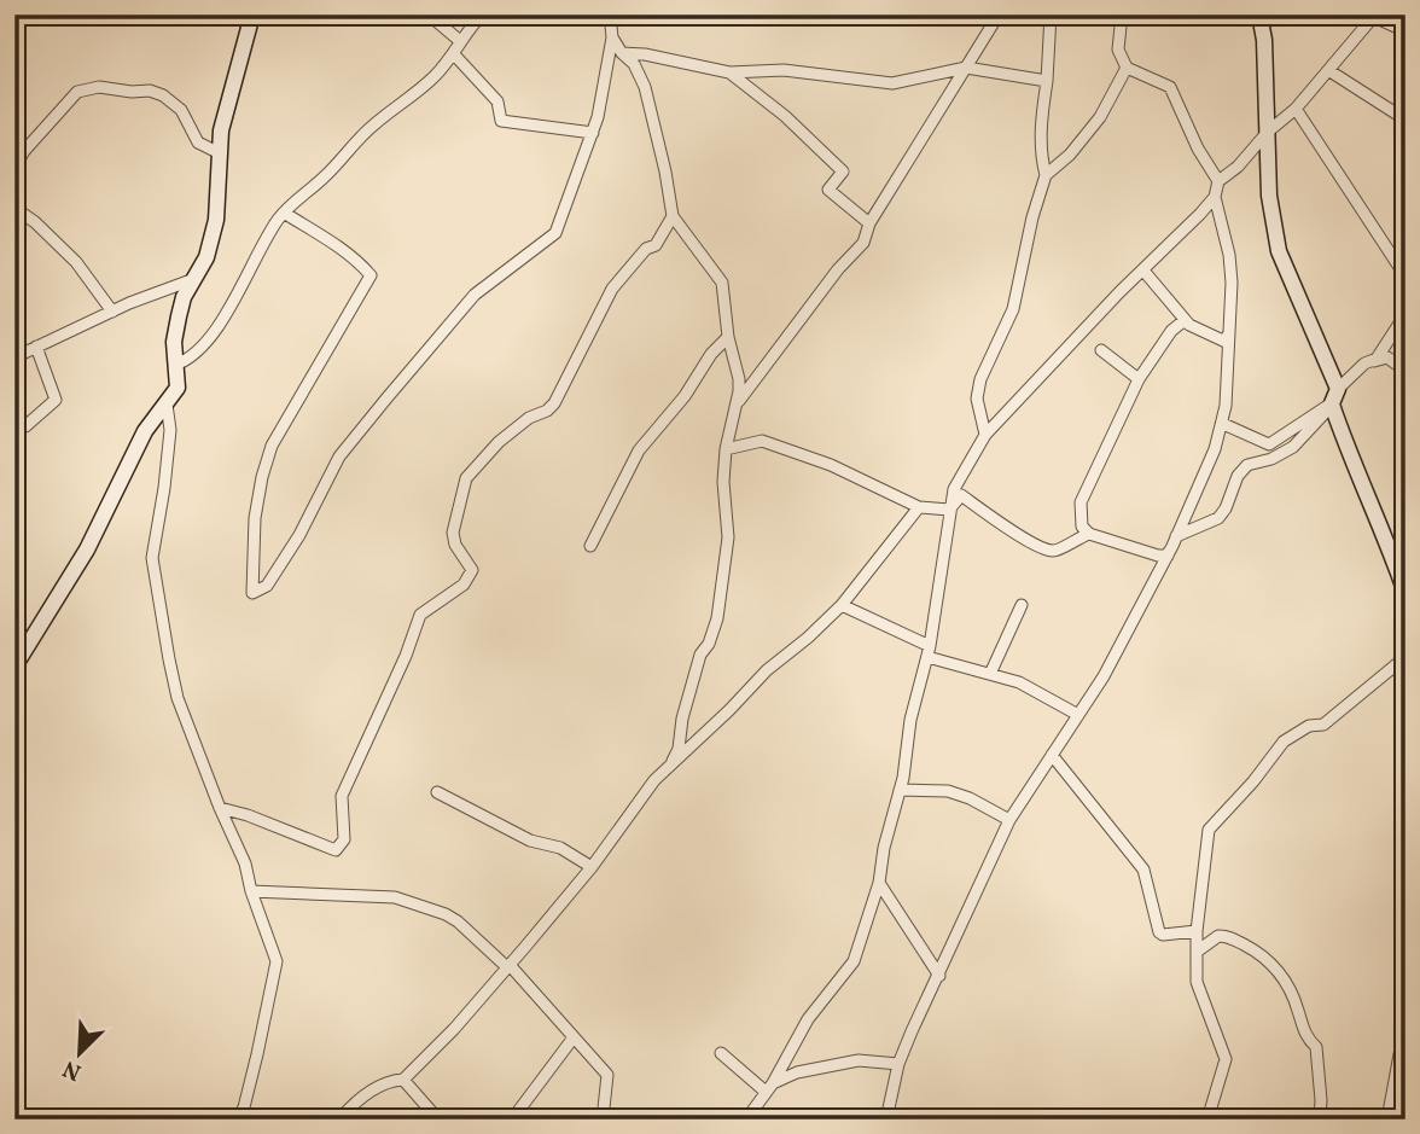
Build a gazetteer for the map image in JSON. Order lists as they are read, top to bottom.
{
  "north": "bottom left"
}
